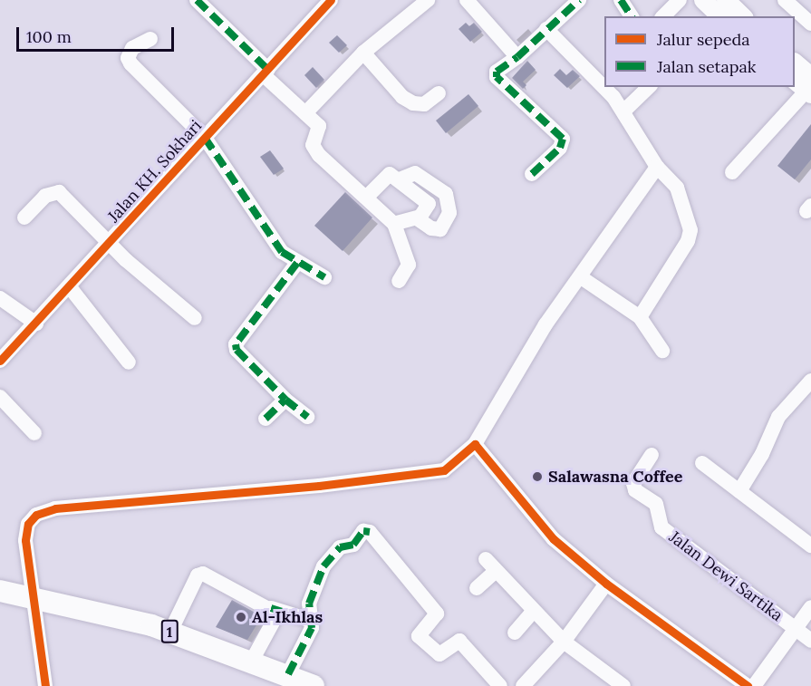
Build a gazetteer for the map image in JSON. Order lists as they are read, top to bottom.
{
  "streets": {
    "highway": ["1"],
    "street": ["Jalan KH. Sokhari", "Jalan Dewi Sartika"]
  },
  "places": ["Salawasna Coffee", "Al-Ikhlas"],
  "legend": ["Jalur sepeda", "Jalan setapak"],
  "scale_bar": "100 m"
}
